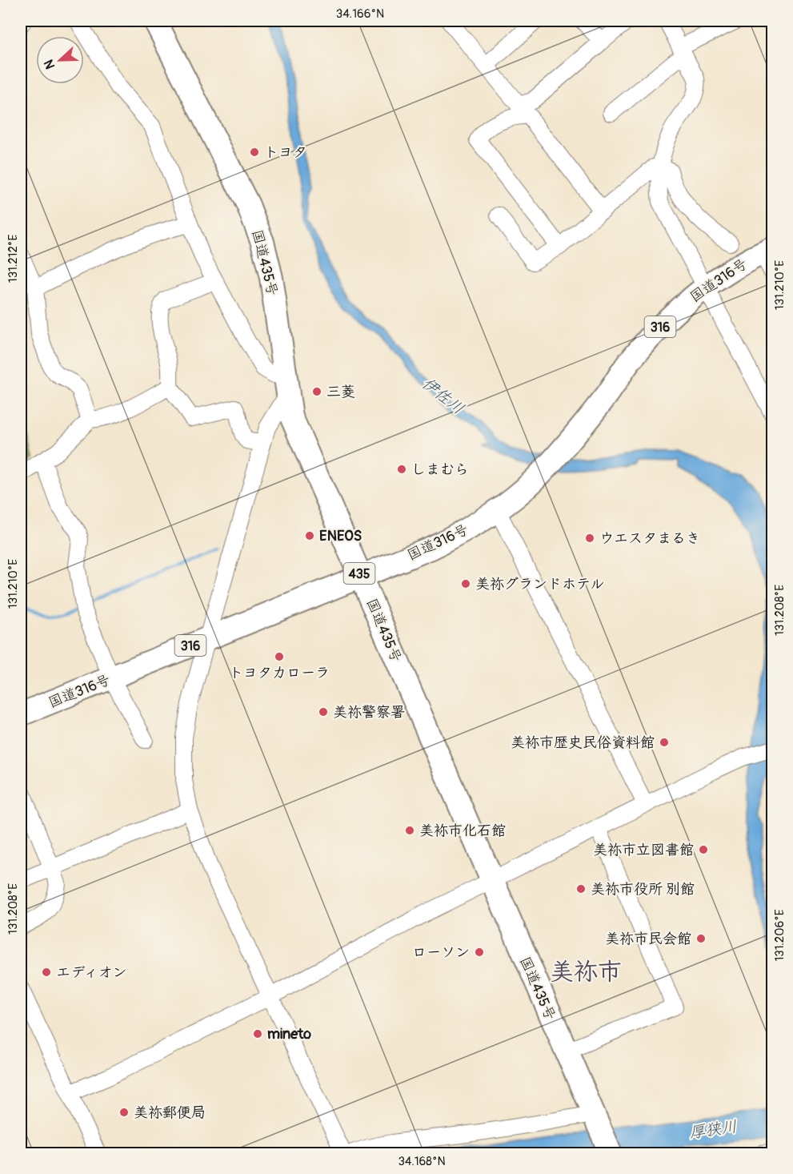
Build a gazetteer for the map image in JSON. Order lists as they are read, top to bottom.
{
  "streets": {
    "highway": [
      "国道435号",
      "国道316号",
      "316",
      "435"
    ]
  },
  "crossings": [
    ["国道435号", "国道316号"]
  ],
  "districts": ["美祢市"],
  "water": ["伊佐川", "厚狭川"],
  "places": [
    "トヨタ",
    "三菱",
    "しまむら",
    "ENEOS",
    "ウエスタまるき",
    "美祢グランドホテル",
    "トヨタカローラ",
    "美祢警察署",
    "美袮市歴史民俗資料館",
    "美袮市化石館",
    "美祢市立図書館",
    "美祢市役所 別館",
    "美祢市民会館",
    "ローソン",
    "エディオン",
    "mineto",
    "美祢郵便局"
  ],
  "north": "left",
  "coordinates": [
    "34.166°N",
    "131.212°E",
    "131.210°E",
    "131.208°E",
    "131.206°E",
    "34.168°N"
  ]
}
